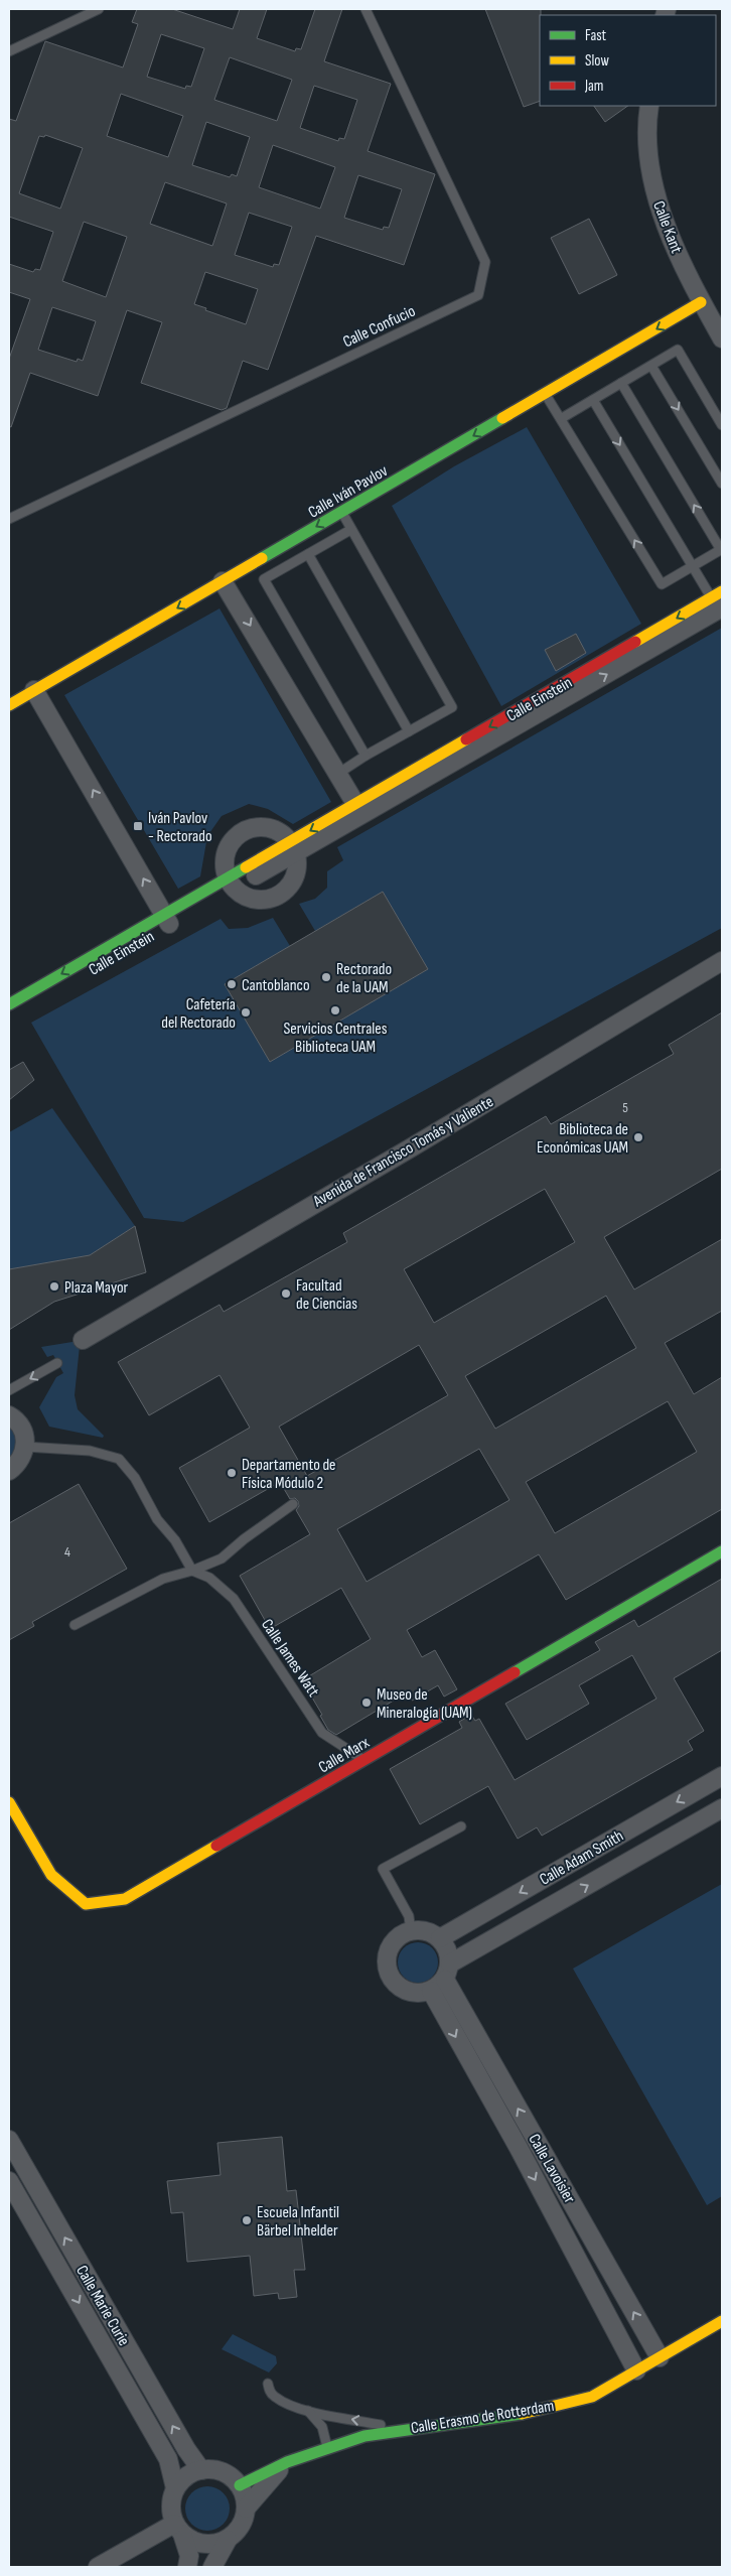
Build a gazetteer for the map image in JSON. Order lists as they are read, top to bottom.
{
  "streets": {
    "street": [
      "Calle Kant",
      "Calle Iván Pavlov",
      "Calle Einstein",
      "Avenida de Francisco Tomás y Valiente",
      "Calle Marx",
      "Calle Adam Smith",
      "Calle Lavoisier",
      "Calle Marie Curie",
      "Calle Erasmo de Rotterdam"
    ],
    "lane": ["Calle Confucio", "Calle James Watt"]
  },
  "crossings": [
    ["Calle Kant", "Calle Iván Pavlov"],
    ["Calle James Watt", "Calle Marx"],
    ["Calle Adam Smith", "Calle Lavoisier"],
    ["Calle Lavoisier", "Calle Erasmo de Rotterdam"],
    ["Calle Marie Curie", "Calle Erasmo de Rotterdam"]
  ],
  "one_way": ["Calle Iván Pavlov"],
  "places": {
    "transit": ["Iván Pavlov - Rectorado"],
    "other": [
      "Rectorado de la UAM",
      "Cantoblanco",
      "Servicios Centrales Biblioteca UAM",
      "Cafetería del Rectorado",
      "Biblioteca de Económicas UAM",
      "Plaza Mayor",
      "Facultad de Ciencias",
      "Departamento de Física Módulo 2",
      "Museo de Mineralogía (UAM)",
      "Escuela Infantil Bärbel Inhelder"
    ]
  },
  "house_numbers": ["5", "4"],
  "legend": ["Fast", "Slow", "Jam"]
}
